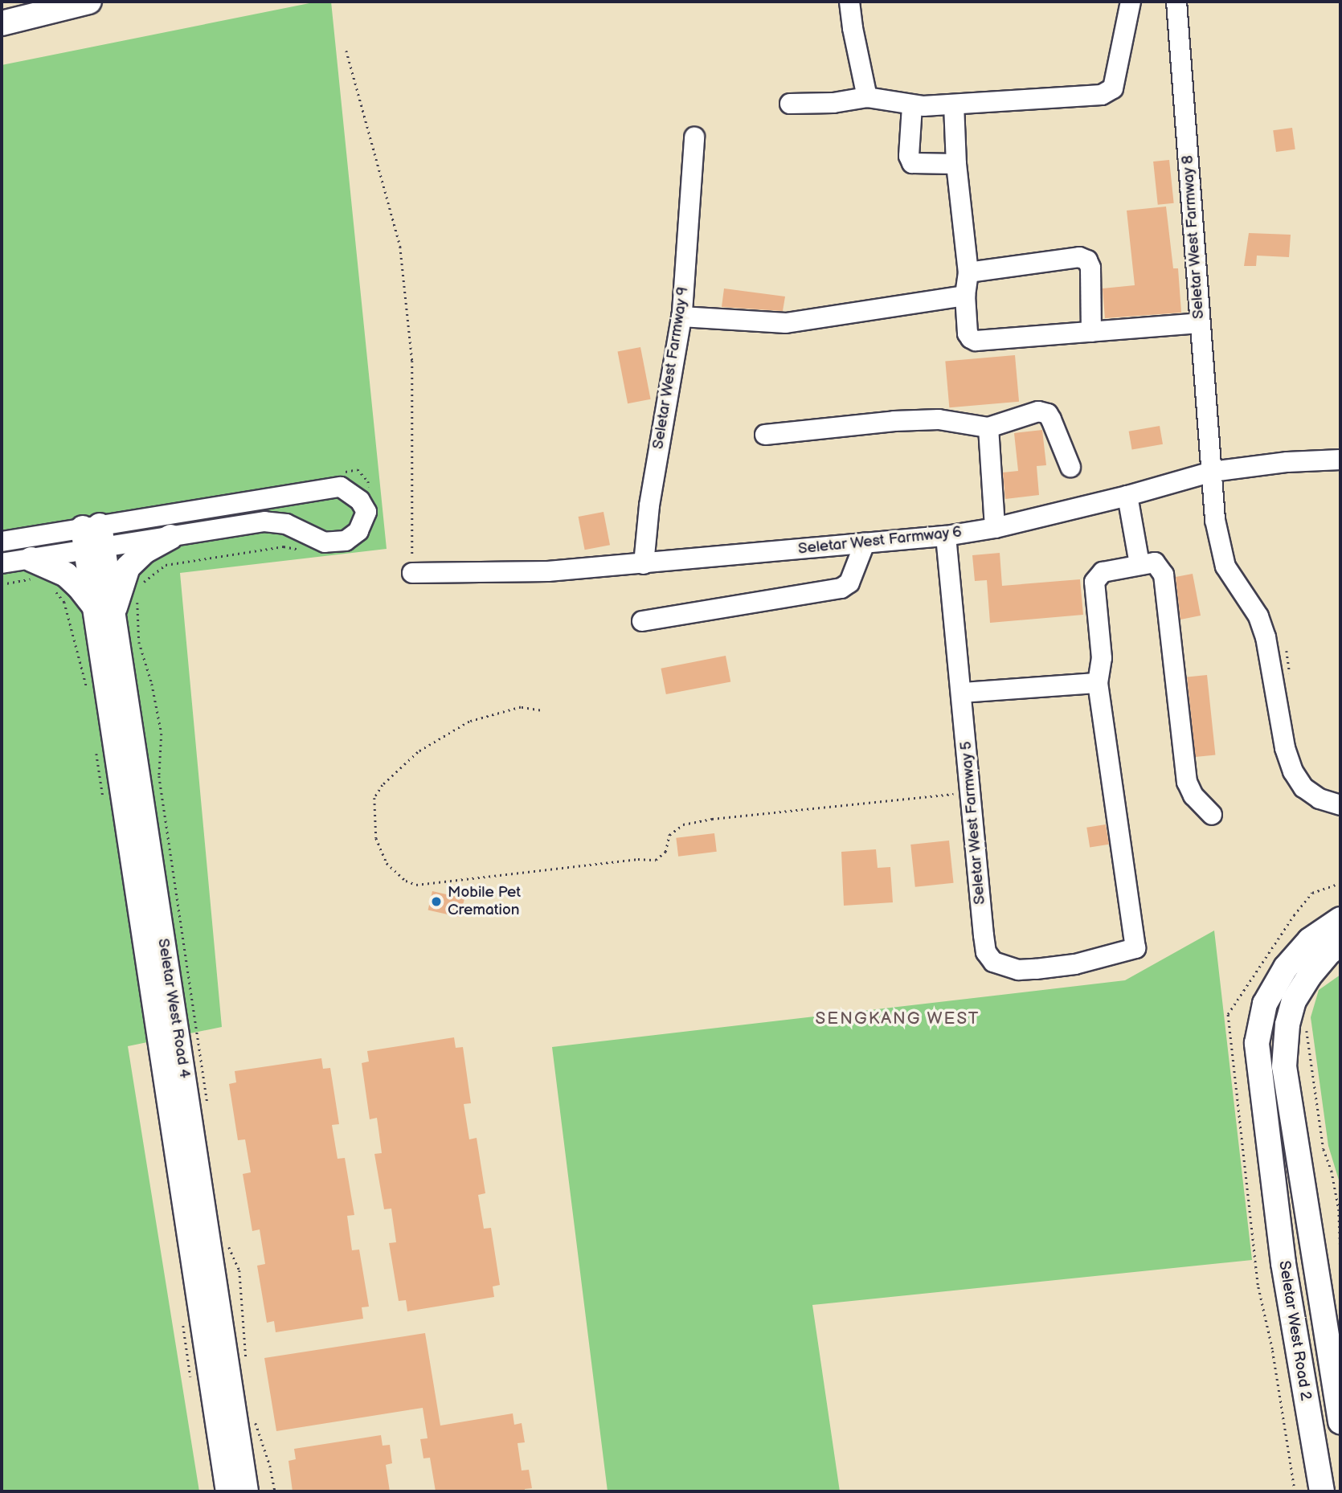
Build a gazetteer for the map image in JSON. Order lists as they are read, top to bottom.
{
  "streets": {
    "main road": ["Seletar West Road 4", "Seletar West Road 2"],
    "street": [
      "Seletar West Farmway 8",
      "Seletar West Farmway 9",
      "Seletar West Farmway 6",
      "Seletar West Farmway 5"
    ]
  },
  "crossings": [
    ["Seletar West Farmway 8", "Seletar West Farmway 6"],
    ["Seletar West Farmway 9", "Seletar West Farmway 6"],
    ["Seletar West Farmway 6", "Seletar West Farmway 5"]
  ],
  "districts": ["SENGKANG WEST"],
  "places": ["Mobile Pet Cremation"]
}
